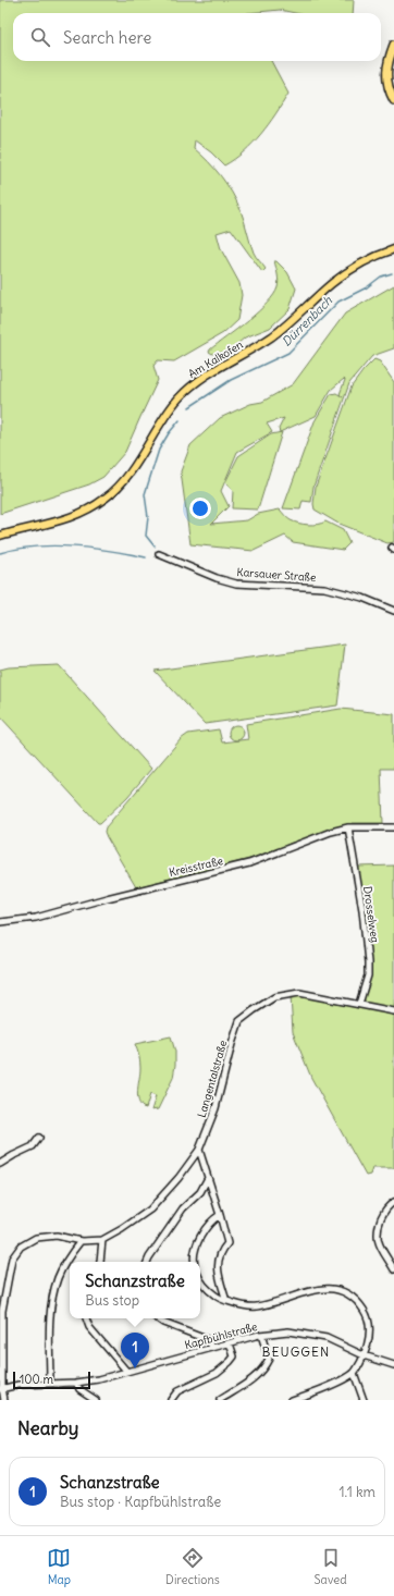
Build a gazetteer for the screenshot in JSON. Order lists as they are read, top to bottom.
{
  "streets": {
    "main road": ["Am Kalkofen"],
    "street": [
      "Karsauer Straße",
      "Kreisstraße",
      "Drosselweg",
      "Langentalstraße",
      "Kapfbühlstraße"
    ]
  },
  "crossings": [
    ["Kreisstraße", "Drosselweg"],
    ["Drosselweg", "Langentalstraße"],
    ["Langentalstraße", "Kapfbühlstraße"]
  ],
  "districts": ["BEUGGEN"],
  "water": ["Dürrenbach"],
  "scale_bar": "100 m",
  "page": {
    "search": "Search here",
    "popup": ["Schanzstraße", "Bus stop"],
    "pins": "1",
    "scale": "100 m",
    "heading": "Nearby",
    "list": [
      {
        "mark": "1",
        "name": "Schanzstraße",
        "note": "Bus stop · Kapfbühlstraße",
        "value": "1.1 km"
      }
    ],
    "nav": ["Map", "Directions", "Saved"]
  }
}
